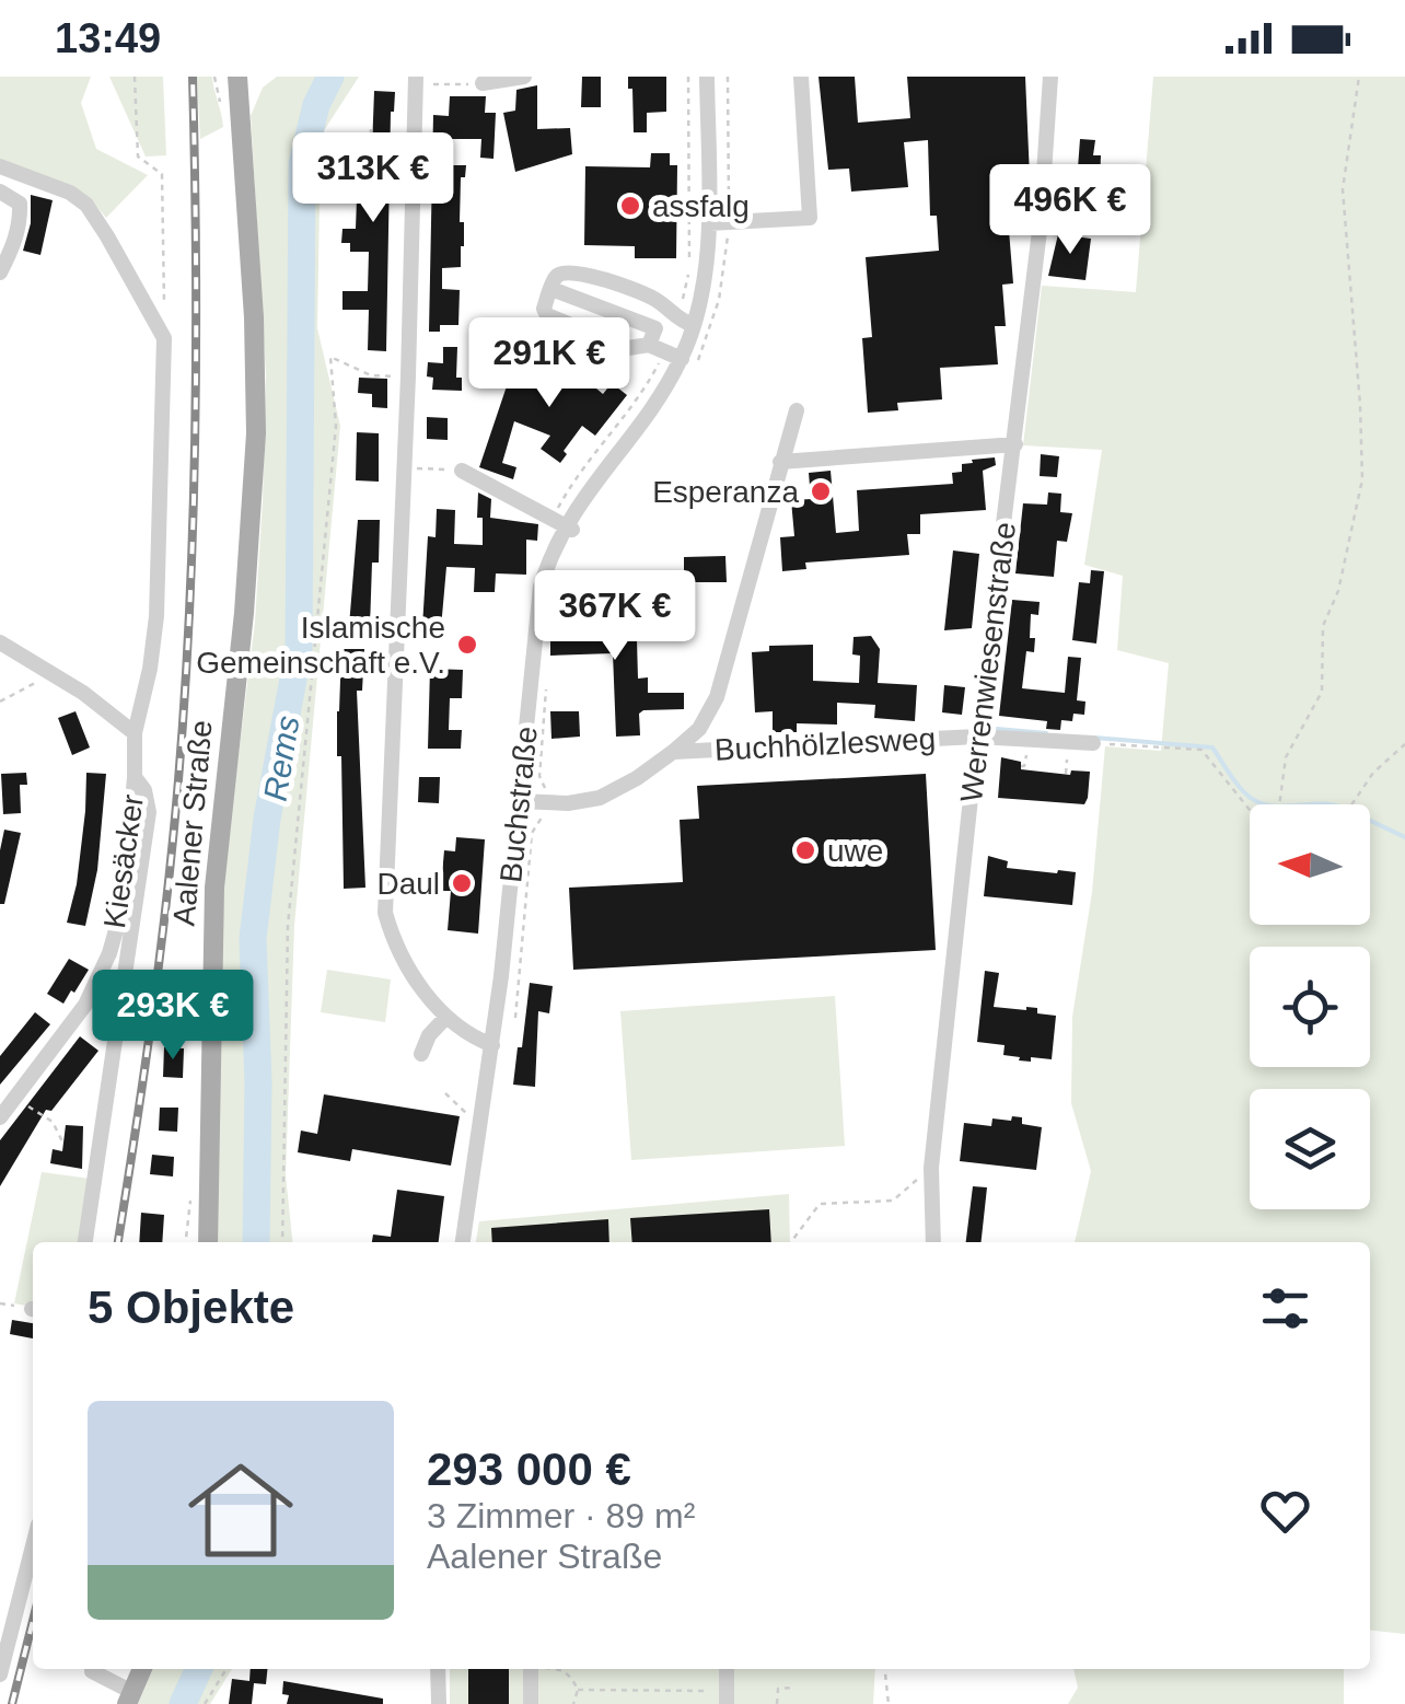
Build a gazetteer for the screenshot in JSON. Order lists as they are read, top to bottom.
{
  "streets": {
    "main road": ["Aalener Straße"],
    "street": [
      "Werrenwiesenstraße",
      "Buchhölzlesweg",
      "Buchstraße",
      "Kiesäcker"
    ]
  },
  "crossings": [
    ["Werrenwiesenstraße", "Buchhölzlesweg"]
  ],
  "water": ["Rems"],
  "places": [
    "assfalg",
    "Esperanza",
    "Islamische Gemeinschaft e.V.",
    "uwe",
    "Daul"
  ],
  "north": "left",
  "page": {
    "status": "13:49",
    "price": [
      "313K €",
      "496K €",
      "291K €",
      "367K €",
      "293K €"
    ],
    "heading": "5 Objekte",
    "list": [
      {
        "name": "293 000 €",
        "note": "3 Zimmer · 89 m² · Aalener Straße"
      }
    ]
  }
}
